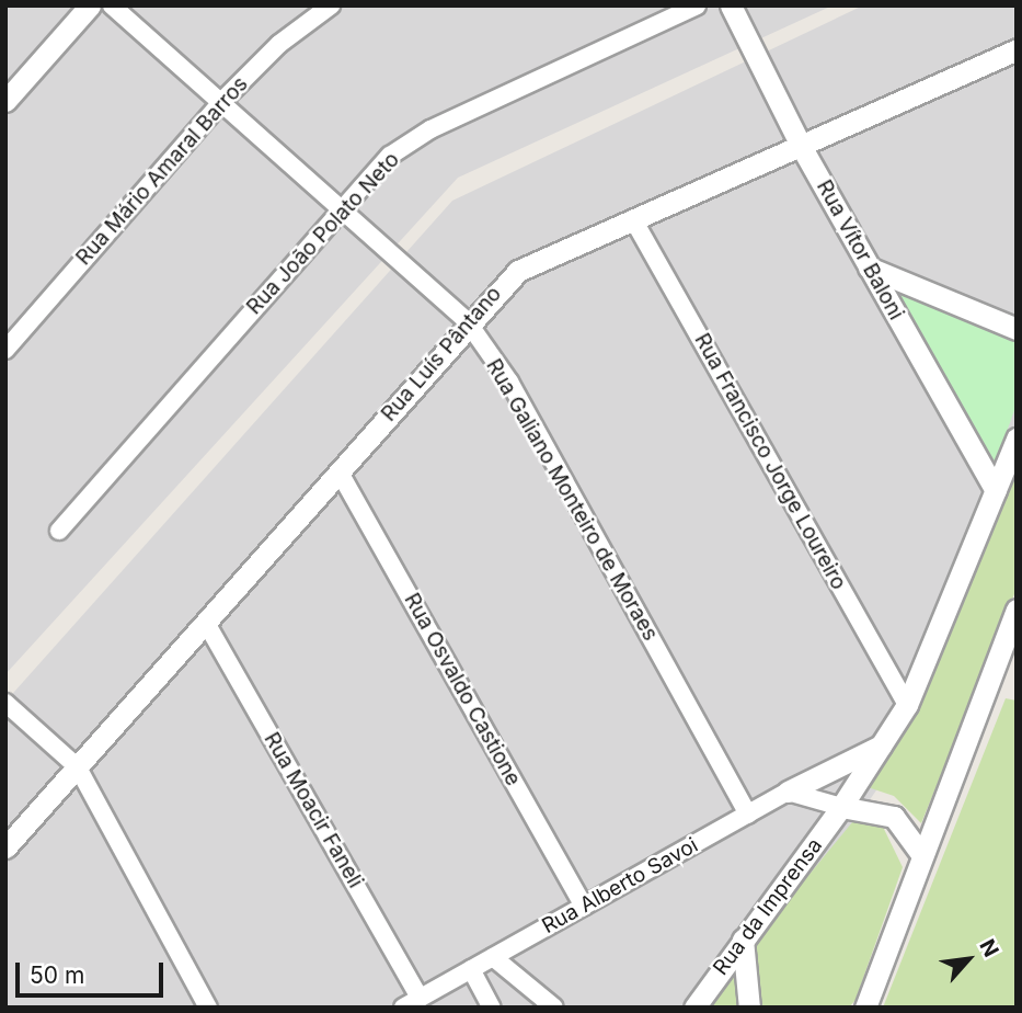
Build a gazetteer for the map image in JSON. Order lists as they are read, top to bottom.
{
  "streets": {
    "street": [
      "Rua Mário Amaral Barros",
      "Rua João Polato Neto",
      "Rua Vítor Baloni",
      "Rua Luís Pântano",
      "Rua Francisco Jorge Loureiro",
      "Rua Galiano Monteiro de Moraes",
      "Rua Osvaldo Castione",
      "Rua Moacir Faneli",
      "Rua Alberto Savoi",
      "Rua da Imprensa"
    ]
  },
  "crossings": [
    ["Rua Mário Amaral Barros", "Rua Galiano Monteiro de Moraes"],
    ["Rua João Polato Neto", "Rua Galiano Monteiro de Moraes"],
    ["Rua Vítor Baloni", "Rua Luís Pântano"],
    ["Rua Vítor Baloni", "Rua da Imprensa"],
    ["Rua Luís Pântano", "Rua Francisco Jorge Loureiro"],
    ["Rua Luís Pântano", "Rua Galiano Monteiro de Moraes"],
    ["Rua Luís Pântano", "Rua Osvaldo Castione"],
    ["Rua Luís Pântano", "Rua Moacir Faneli"],
    ["Rua Francisco Jorge Loureiro", "Rua da Imprensa"],
    ["Rua Galiano Monteiro de Moraes", "Rua Alberto Savoi"],
    ["Rua Osvaldo Castione", "Rua Alberto Savoi"],
    ["Rua Moacir Faneli", "Rua Alberto Savoi"]
  ],
  "scale_bar": "50 m",
  "north": "top right"
}
